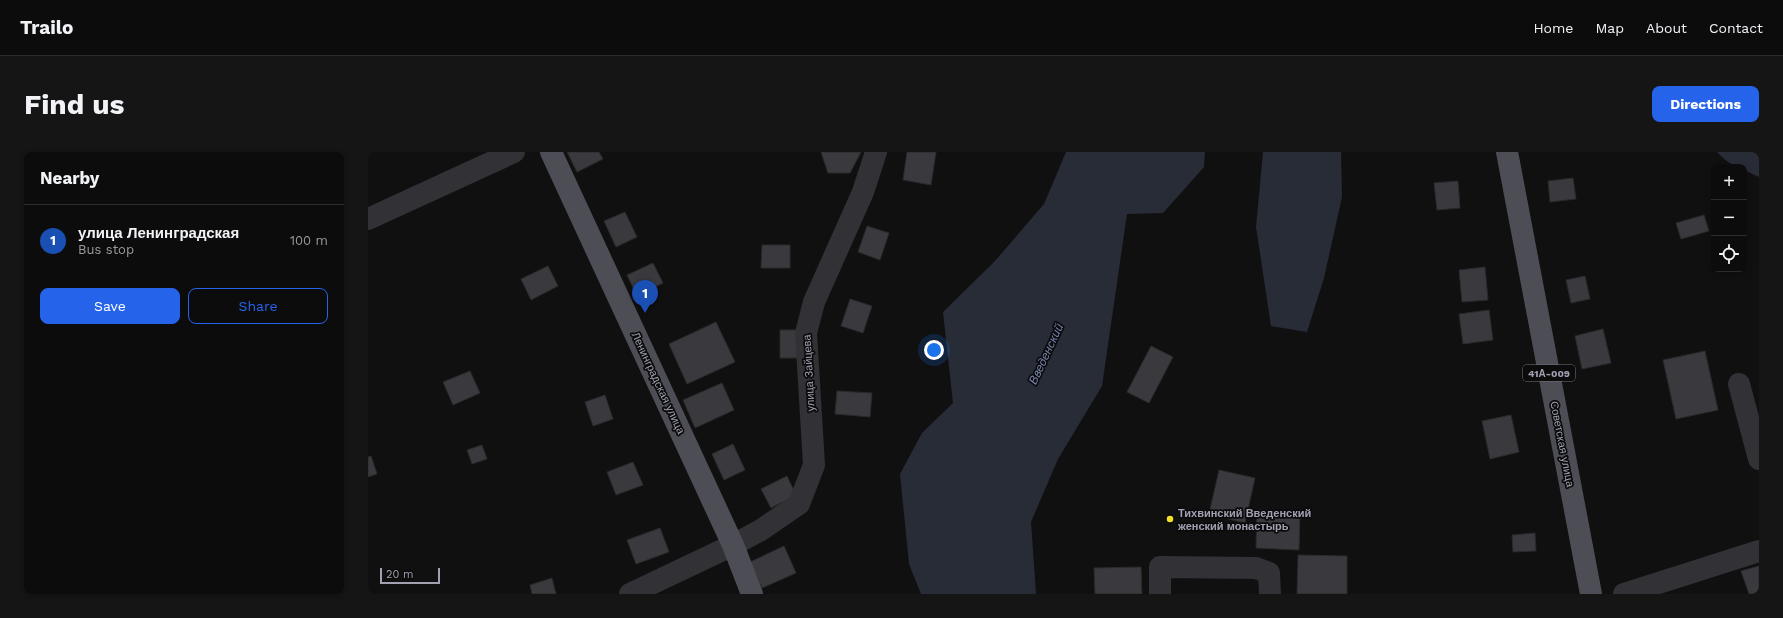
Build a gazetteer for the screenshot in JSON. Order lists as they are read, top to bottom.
{
  "streets": {
    "main road": ["41А-009", "Ленинградская улица", "Советская улица"],
    "street": ["улица Зайцева"]
  },
  "crossings": [
    ["улица Зайцева", "Ленинградская улица"]
  ],
  "water": ["Введенский"],
  "places": ["Тихвинский Введенский женский монастырь"],
  "scale_bar": "20 m",
  "page": {
    "header": "Trailo",
    "nav": [
      "Home",
      "Map",
      "About",
      "Contact"
    ],
    "buttons": [
      "Directions",
      ["Save", "Share"]
    ],
    "title": "Find us",
    "heading": "Nearby",
    "map_buttons": ["+", "−"],
    "list": [
      {
        "mark": "1",
        "name": "улица Ленинградская",
        "note": "Bus stop",
        "value": "100 m"
      }
    ],
    "pins": "1",
    "scale": "20 m"
  }
}
